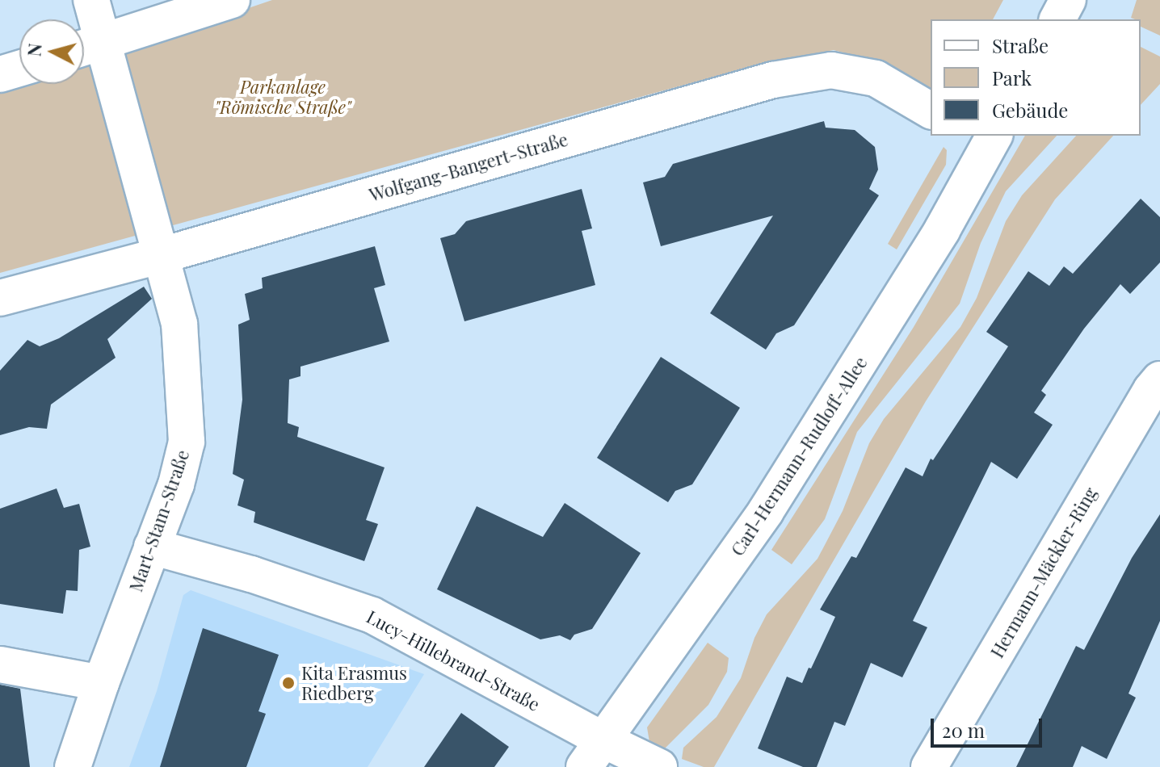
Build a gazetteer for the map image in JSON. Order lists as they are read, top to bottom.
{
  "streets": {
    "street": [
      "Wolfgang-Bangert-Straße",
      "Carl-Hermann-Rudloff-Allee",
      "Mart-Stam-Straße",
      "Hermann-Mäckler-Ring",
      "Lucy-Hillebrand-Straße"
    ]
  },
  "crossings": [
    ["Wolfgang-Bangert-Straße", "Mart-Stam-Straße"],
    ["Carl-Hermann-Rudloff-Allee", "Lucy-Hillebrand-Straße"],
    ["Mart-Stam-Straße", "Lucy-Hillebrand-Straße"]
  ],
  "parks": ["Parkanlage \"Römische Straße\""],
  "places": ["Kita Erasmus Riedberg"],
  "legend": ["Straße", "Park", "Gebäude"],
  "scale_bar": "20 m",
  "north": "left"
}
